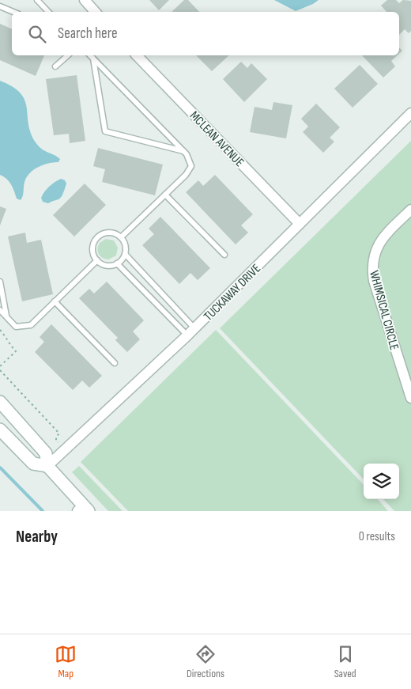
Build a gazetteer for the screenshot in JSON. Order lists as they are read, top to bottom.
{
  "streets": {
    "street": ["MCLEAN AVENUE", "TUCKAWAY DRIVE", "WHIMSICAL CIRCLE"]
  },
  "crossings": [
    ["MCLEAN AVENUE", "TUCKAWAY DRIVE"]
  ],
  "page": {
    "search": "Search here",
    "heading": ["Nearby", "0 results"],
    "nav": ["Map", "Directions", "Saved"]
  }
}
